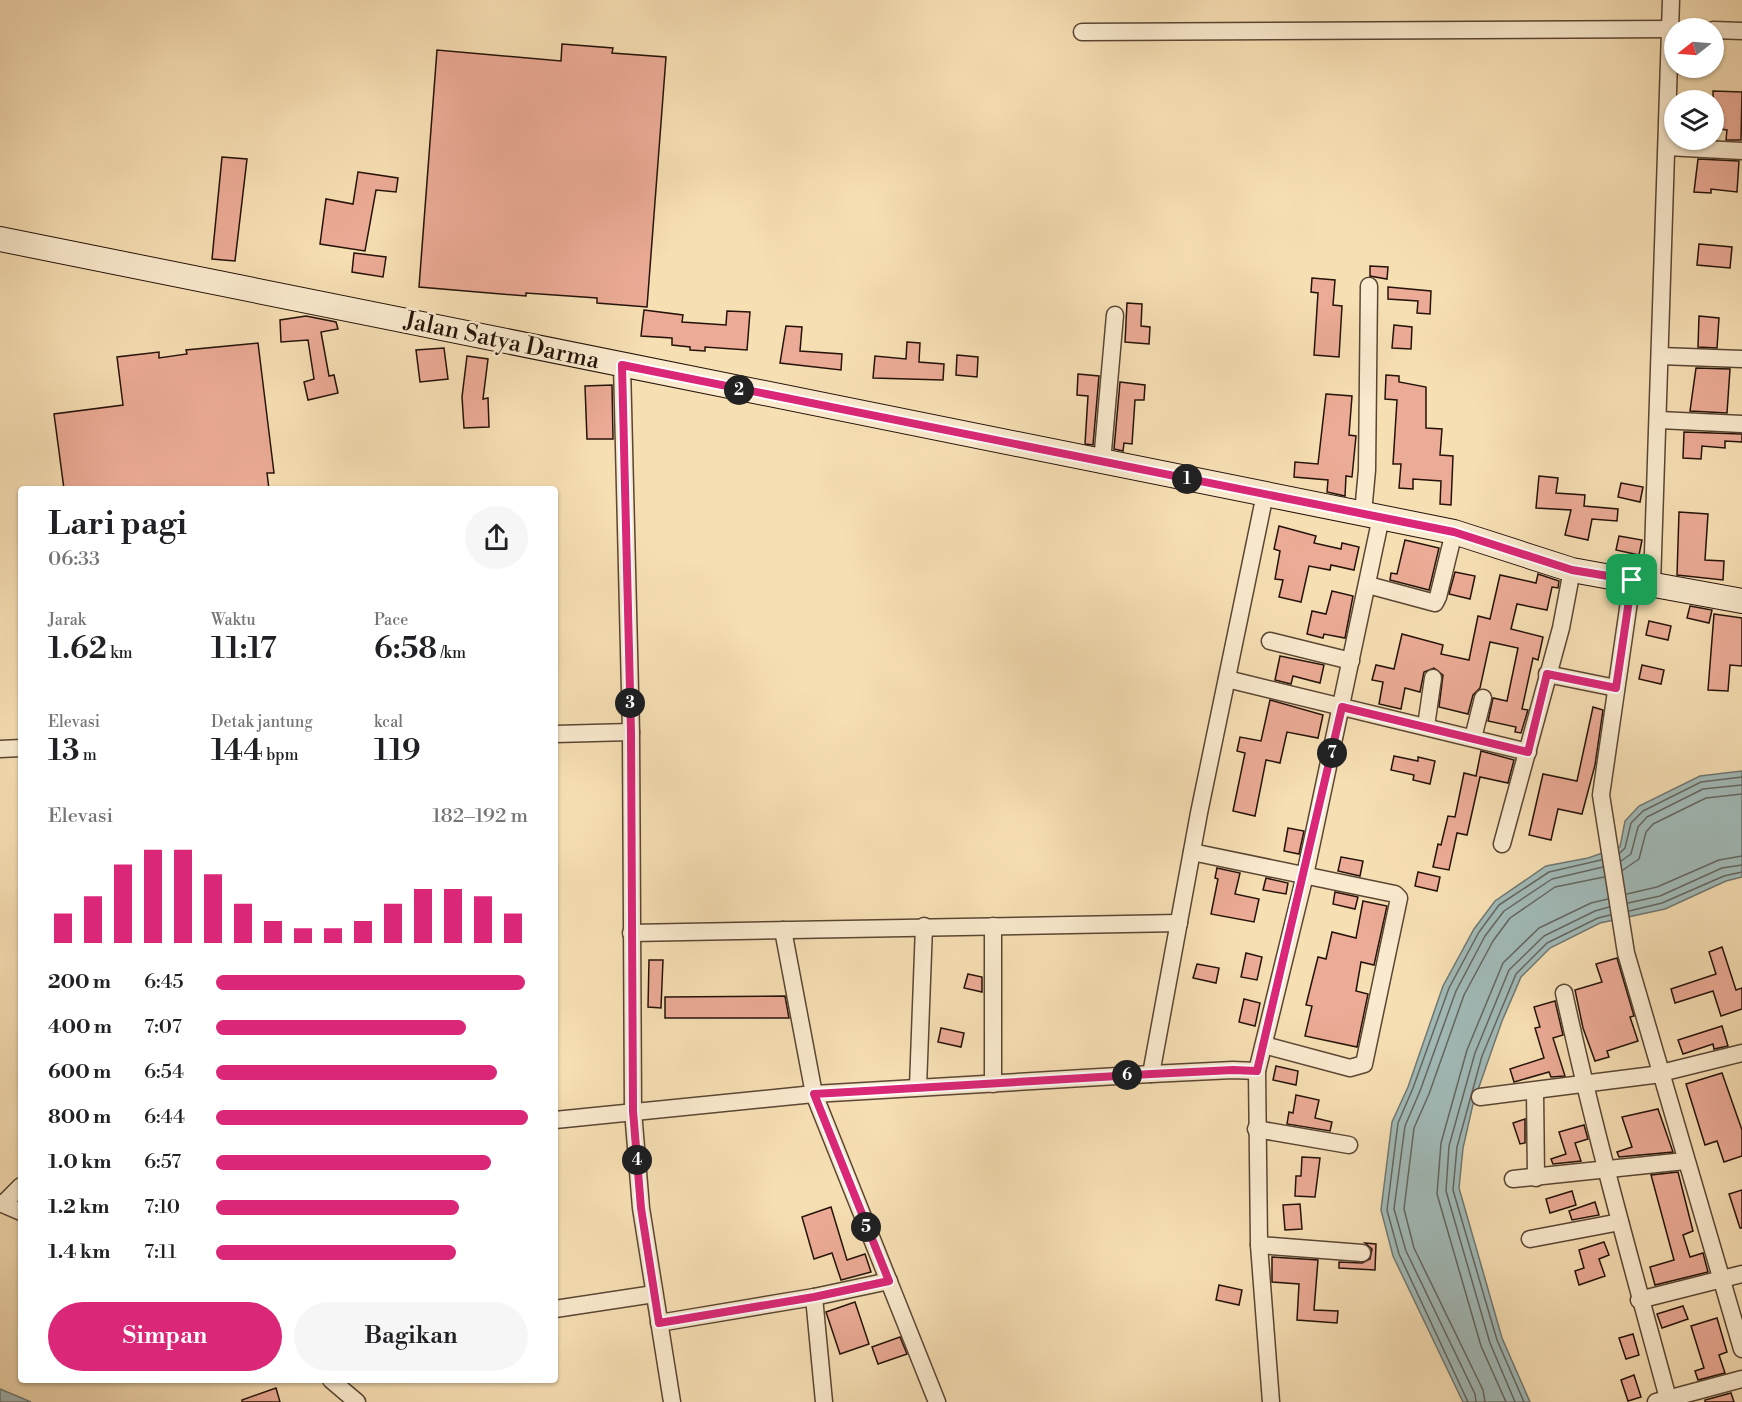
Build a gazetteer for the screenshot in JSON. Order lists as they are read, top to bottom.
{
  "streets": {
    "main road": ["Jalan Satya Darma"]
  },
  "north": "left",
  "page": {
    "pins": [
      "2",
      "1",
      "3",
      "7",
      "6",
      "4",
      "5"
    ],
    "heading": ["Lari pagi", "06:33"],
    "stats": [
      ["Jarak", "1.62 km"],
      ["Waktu", "11:17"],
      ["Pace", "6:58 /km"],
      ["Elevasi", "13 m"],
      ["Detak jantung", "144 bpm"],
      ["kcal", "119"]
    ],
    "chart": ["Elevasi", "182–192 m"],
    "list": [
      {
        "name": "200 m",
        "note": "6:45"
      },
      {
        "name": "400 m",
        "note": "7:07"
      },
      {
        "name": "600 m",
        "note": "6:54"
      },
      {
        "name": "800 m",
        "note": "6:44"
      },
      {
        "name": "1.0 km",
        "note": "6:57"
      },
      {
        "name": "1.2 km",
        "note": "7:10"
      },
      {
        "name": "1.4 km",
        "note": "7:11"
      }
    ],
    "buttons": ["Simpan", "Bagikan"]
  }
}
